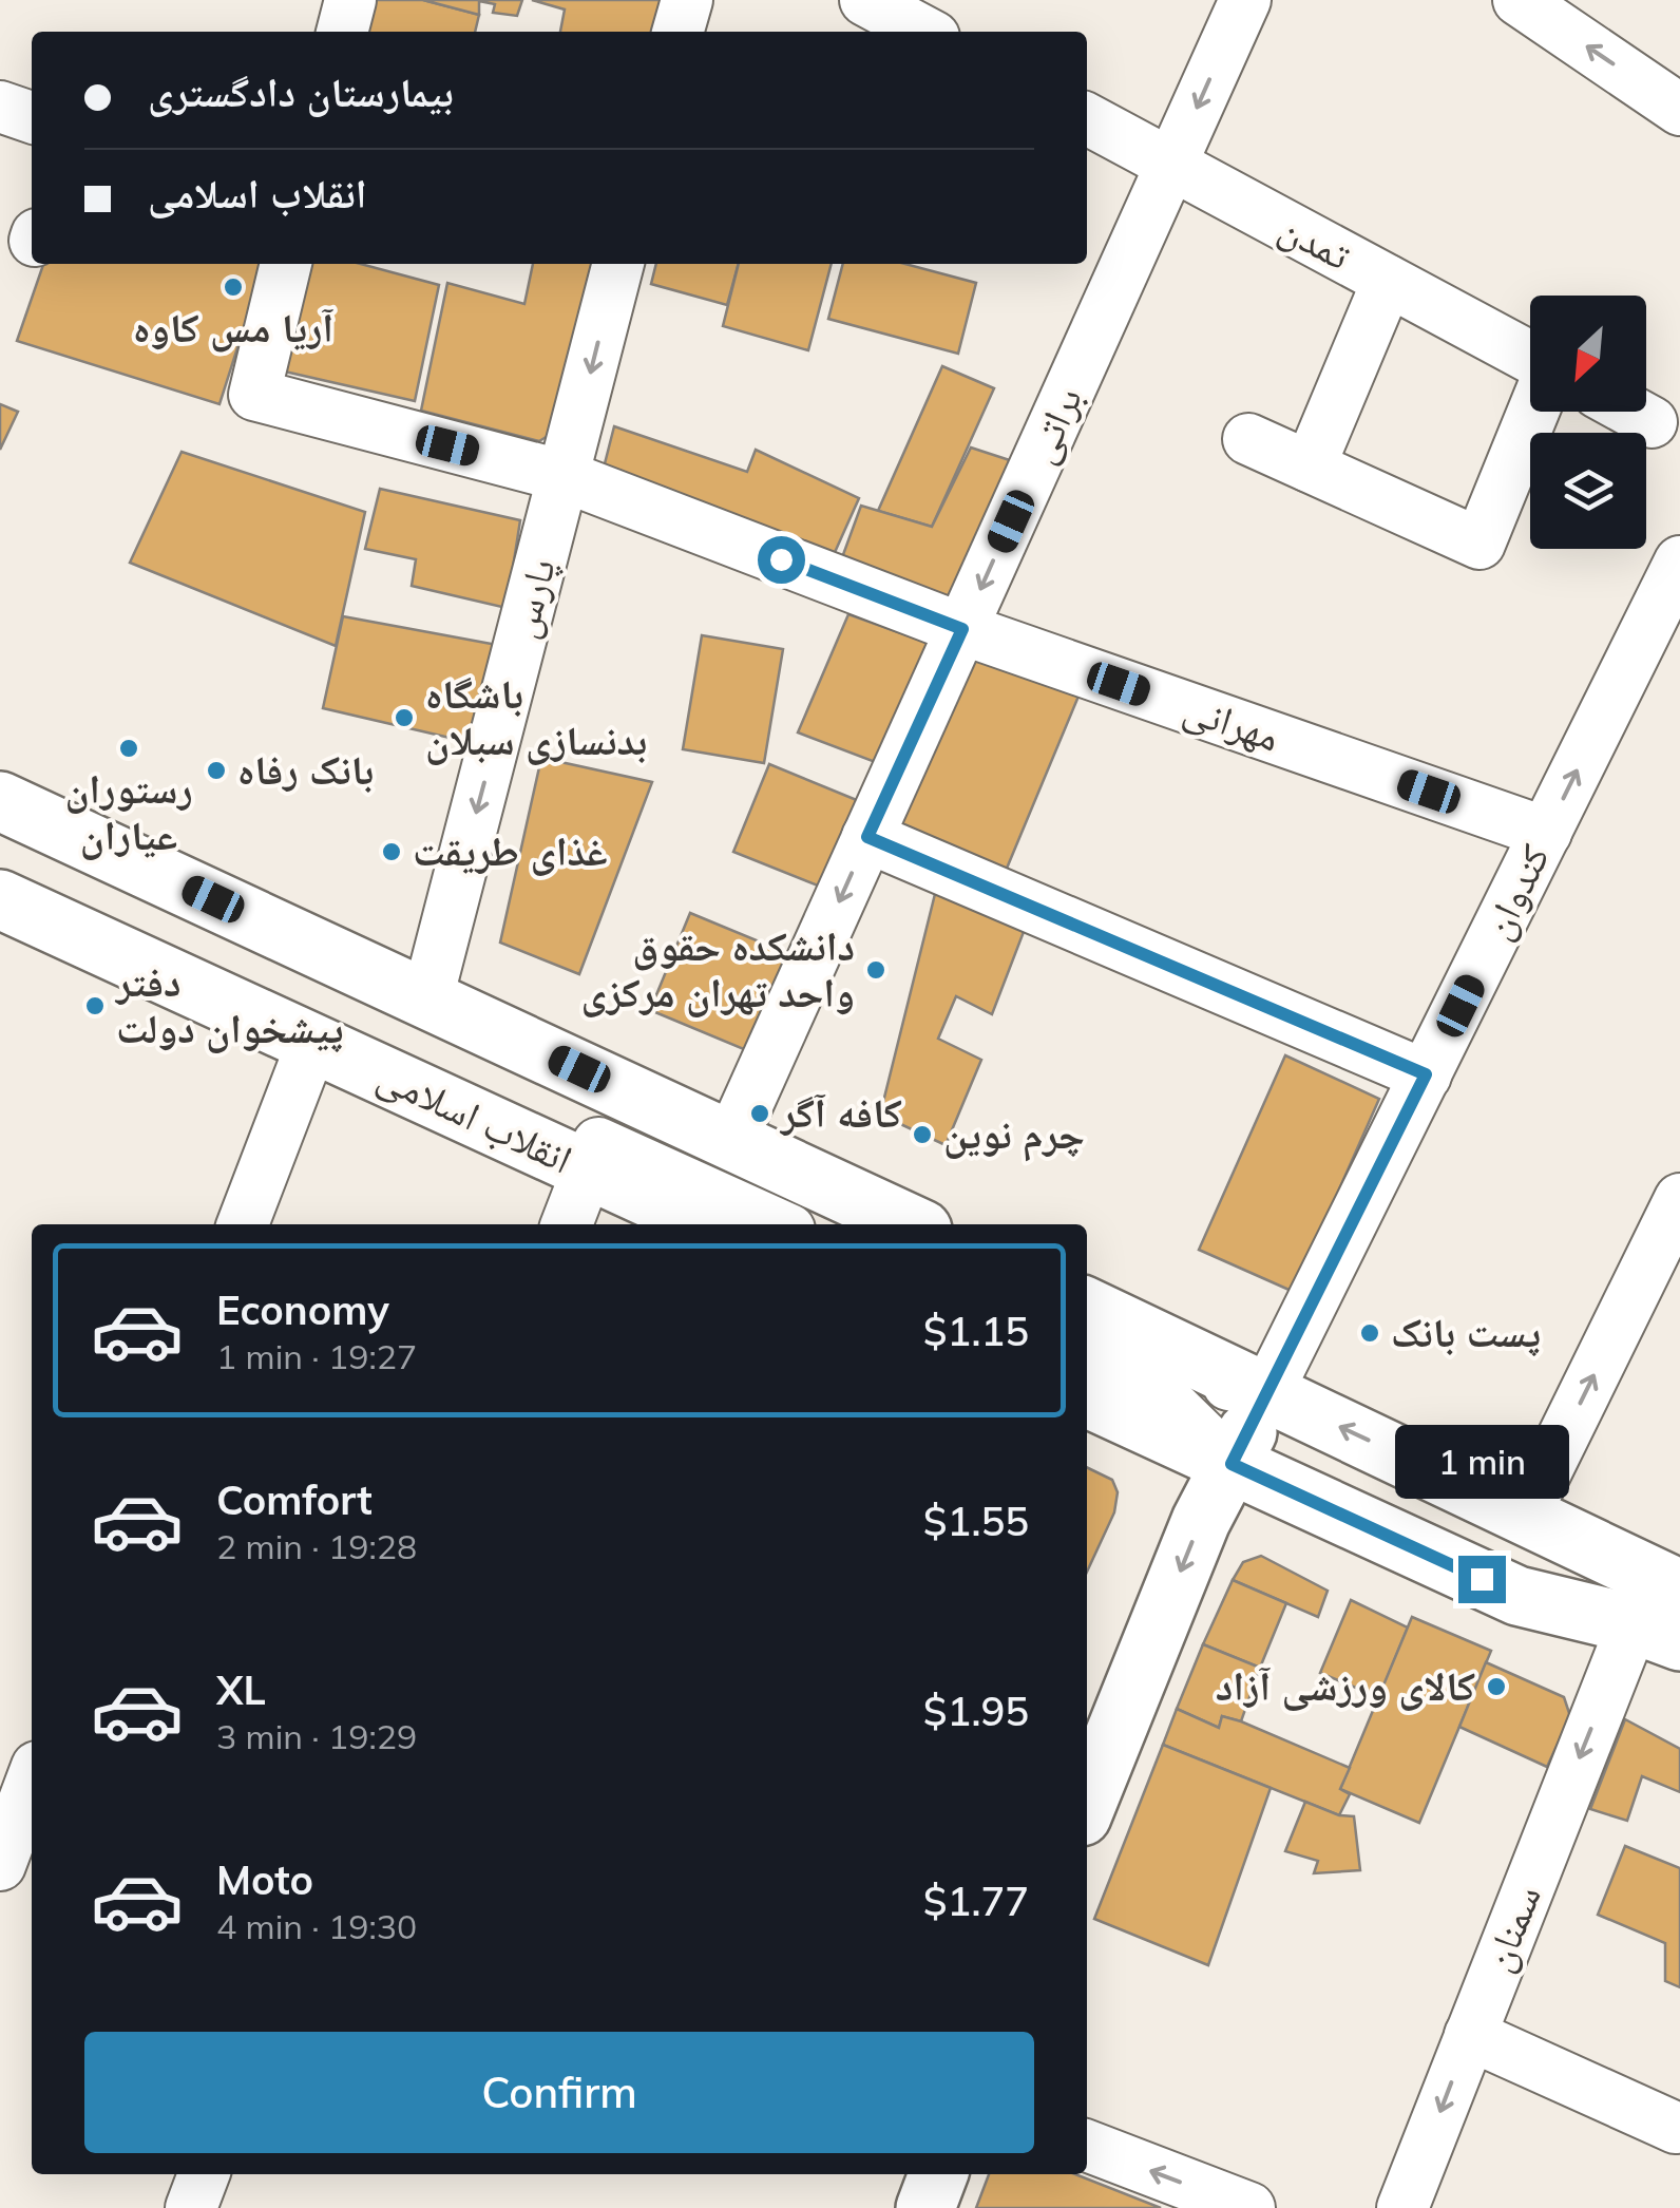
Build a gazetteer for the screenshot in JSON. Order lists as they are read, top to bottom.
{
  "streets": {
    "main road": ["انقلاب اسلامی"],
    "street": [
      "تمدن",
      "براتی",
      "پارس",
      "مهرانی",
      "کندوان",
      "سمنان"
    ]
  },
  "crossings": [
    ["تمدن", "براتی"],
    ["براتی", "مهرانی"],
    ["پارس", "مهرانی"],
    ["مهرانی", "کندوان"]
  ],
  "one_way": ["براتی", "پارس", "سمنان"],
  "places": [
    "آریا مس کاوه",
    "باشگاه بدنسازی سبلان",
    "رستوران عیاران",
    "بانک رفاه",
    "غذای طریقت",
    "دانشکده حقوق واحد تهران مرکزی",
    "دفتر پیشخوان دولت",
    "کافه آگر",
    "چرم نوین",
    "پست بانک",
    "کالای ورزشی آزاد"
  ],
  "north": "bottom left",
  "page": {
    "banner": ["بیمارستان دادگستری", "انقلاب اسلامی"],
    "list": [
      {
        "name": "Economy",
        "note": "1 min · 19:27",
        "value": "$1.15"
      },
      {
        "name": "Comfort",
        "note": "2 min · 19:28",
        "value": "$1.55"
      },
      {
        "name": "XL",
        "note": "3 min · 19:29",
        "value": "$1.95"
      },
      {
        "name": "Moto",
        "note": "4 min · 19:30",
        "value": "$1.77"
      }
    ],
    "bubble": "1 min",
    "buttons": "Confirm"
  }
}
